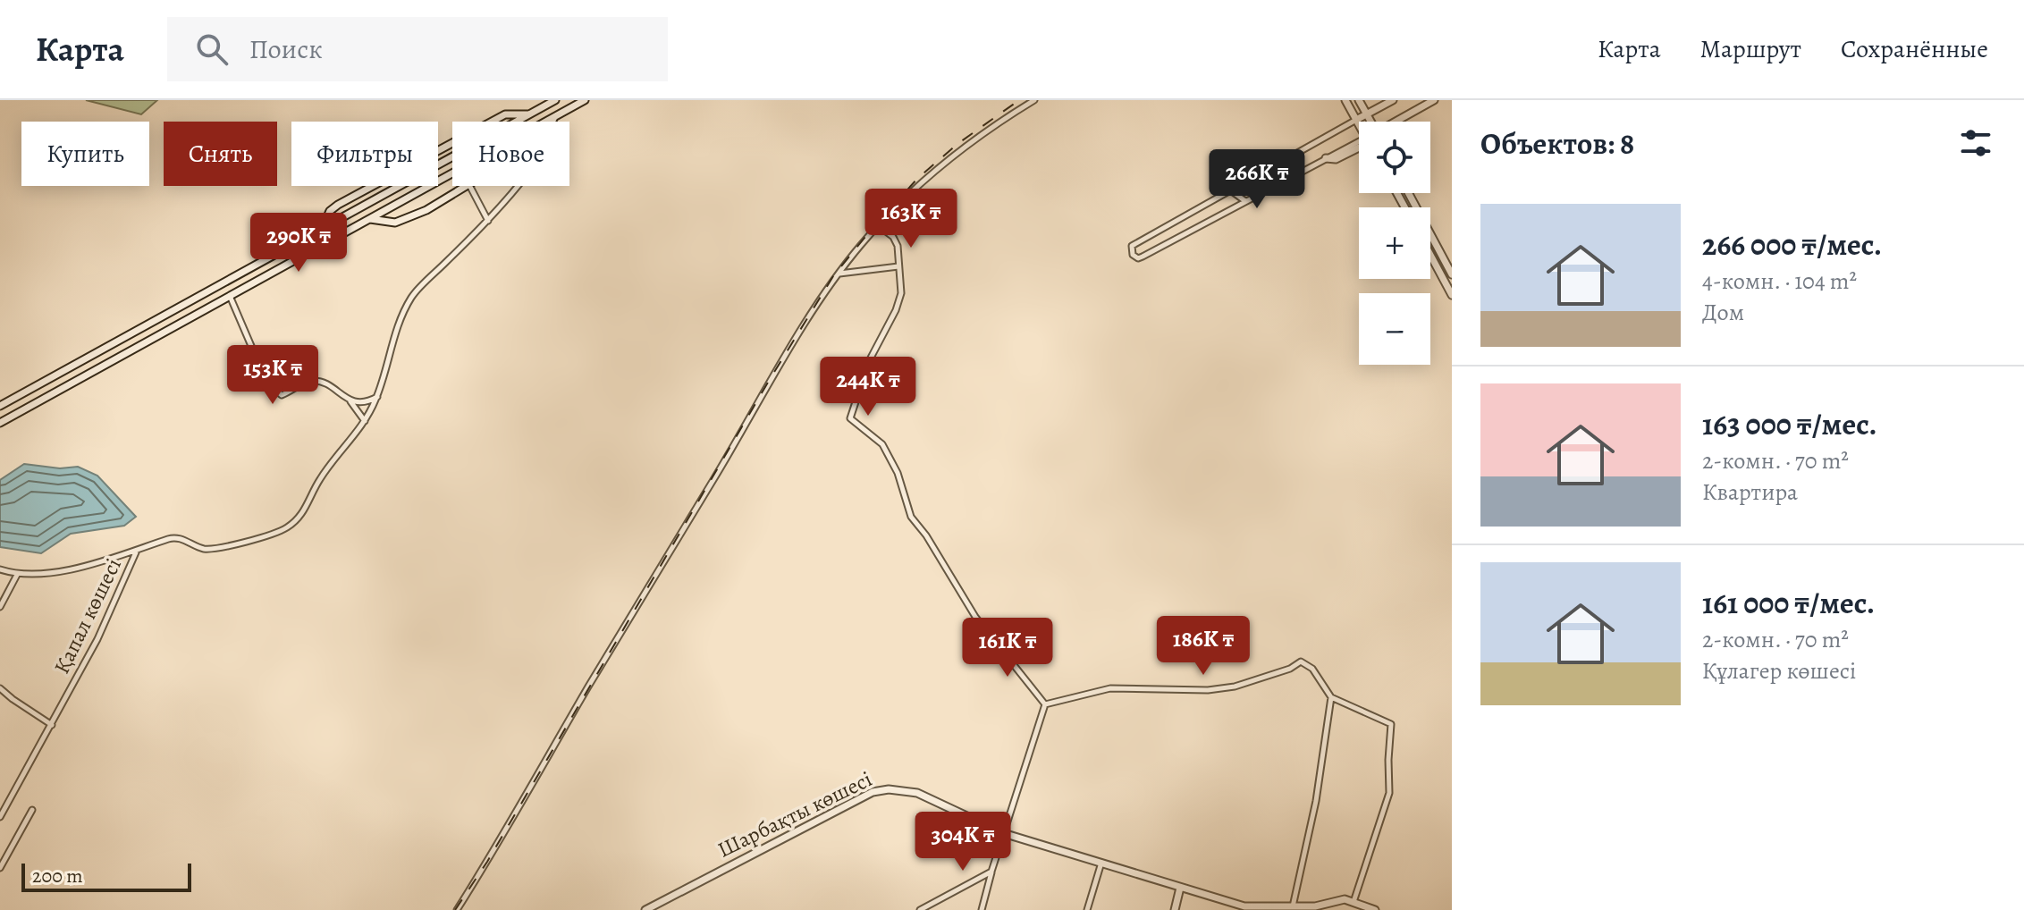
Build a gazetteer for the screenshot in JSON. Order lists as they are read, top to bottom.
{
  "streets": {
    "main road": ["Шарбақты көшесі"],
    "street": ["Қапал көшесі"]
  },
  "scale_bar": "200 m",
  "page": {
    "header": "Карта",
    "search": "Поиск",
    "nav": ["Карта", "Маршрут", "Сохранённые"],
    "heading": "Объектов: 8",
    "map_buttons": ["+", "−"],
    "chip": [
      "Купить",
      "Снять",
      "Фильтры",
      "Новое"
    ],
    "price": [
      "266K ₸",
      "163K ₸",
      "290K ₸",
      "153K ₸",
      "244K ₸",
      "186K ₸",
      "161K ₸",
      "304K ₸"
    ],
    "list": [
      {
        "name": "266 000 ₸/мес.",
        "note": "4-комн. · 104 m² · Дом"
      },
      {
        "name": "163 000 ₸/мес.",
        "note": "2-комн. · 70 m² · Квартира"
      },
      {
        "name": "161 000 ₸/мес.",
        "note": "2-комн. · 70 m² · Құлагер көшесі"
      }
    ],
    "scale": "200 m"
  }
}
